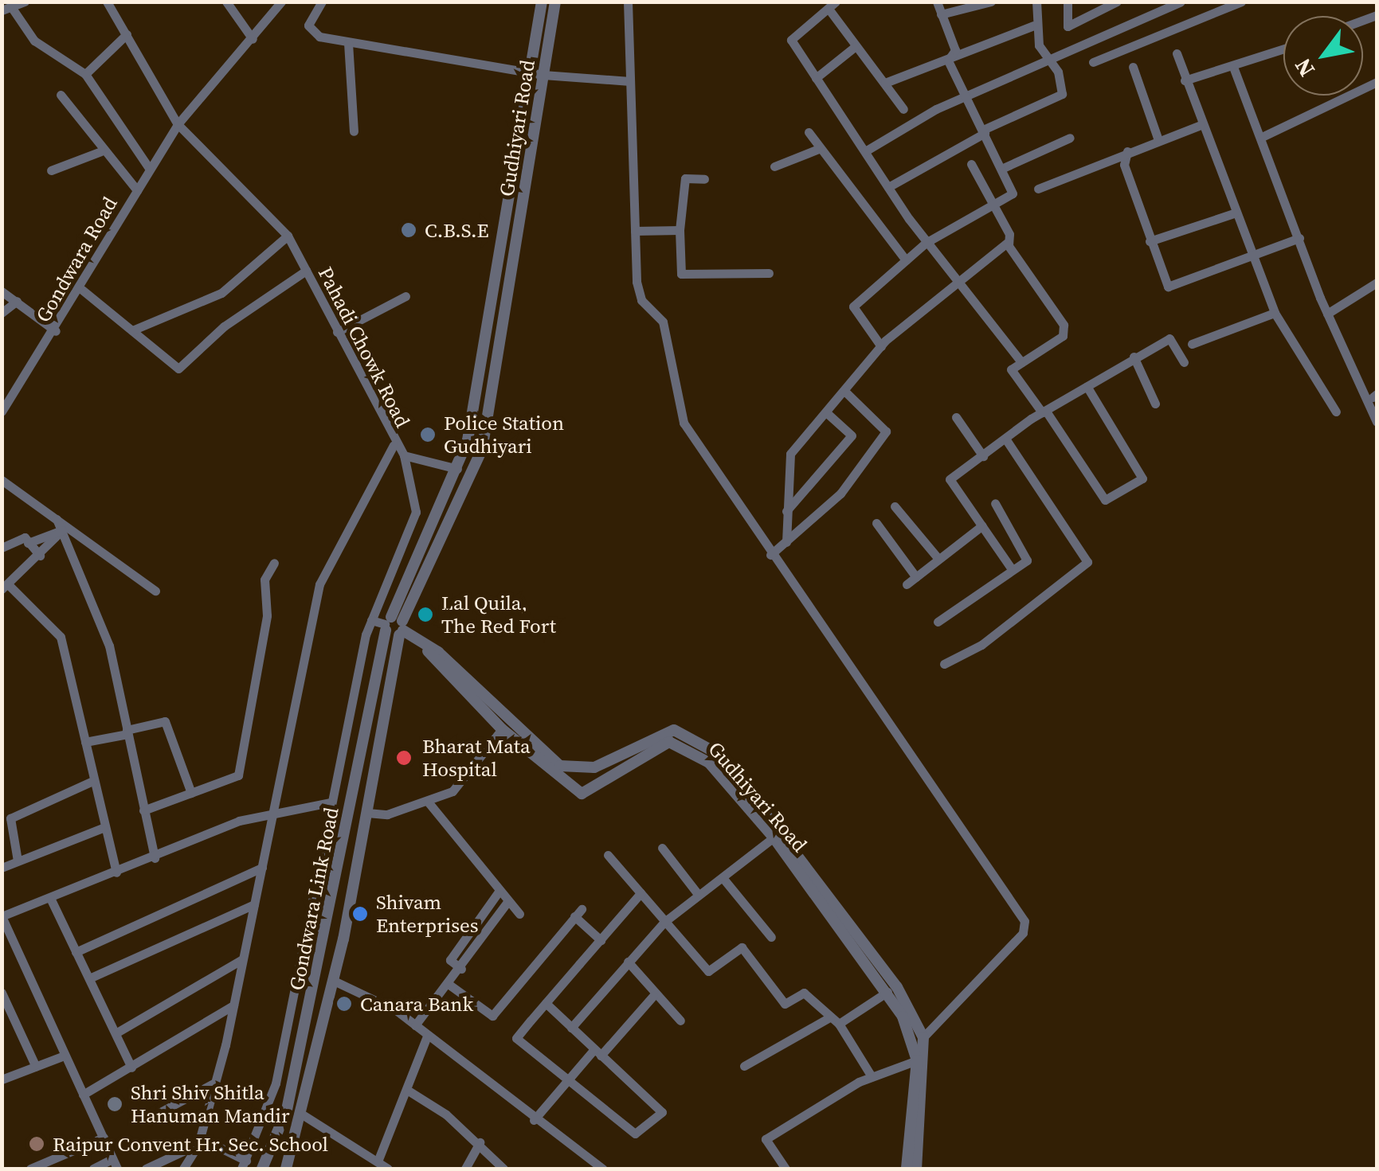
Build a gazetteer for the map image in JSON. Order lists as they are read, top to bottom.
{
  "streets": {
    "street": [
      "Gudhiyari Road",
      "Gondwara Road",
      "Pahadi Chowk Road",
      "Gondwara Link Road"
    ]
  },
  "crossings": [
    ["Gudhiyari Road", "Gondwara Link Road"],
    ["Gondwara Road", "Pahadi Chowk Road"]
  ],
  "places": [
    "C.B.S.E",
    "Police Station Gudhiyari",
    "Lal Quila, The Red Fort",
    "Bharat Mata Hospital",
    "Shivam Enterprises",
    "Canara Bank",
    "Shri Shiv Shitla Hanuman Mandir",
    "Raipur Convent Hr. Sec. School"
  ],
  "north": "bottom left"
}
